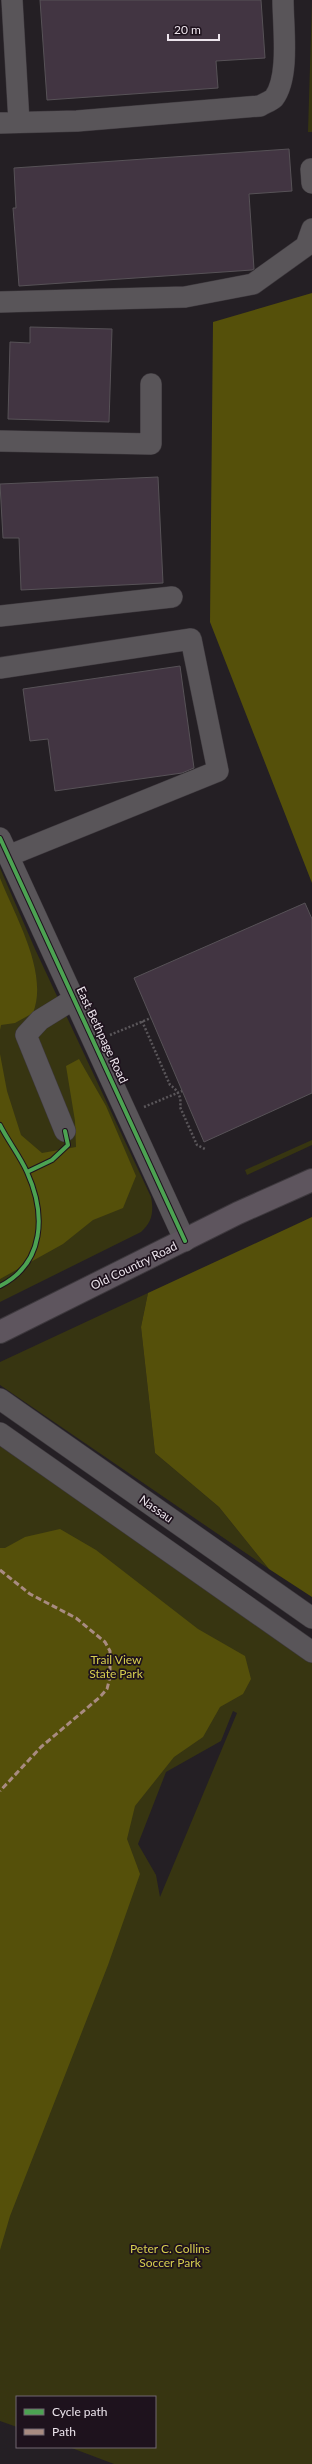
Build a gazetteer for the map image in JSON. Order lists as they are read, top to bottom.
{
  "streets": {
    "main road": ["Old Country Road"],
    "street": ["East Bethpage Road", "Nassau"]
  },
  "crossings": [
    ["East Bethpage Road", "Old Country Road"]
  ],
  "parks": ["Trail View State Park", "Peter C. Collins Soccer Park"],
  "legend": ["Cycle path", "Path"],
  "scale_bar": "20 m"
}
